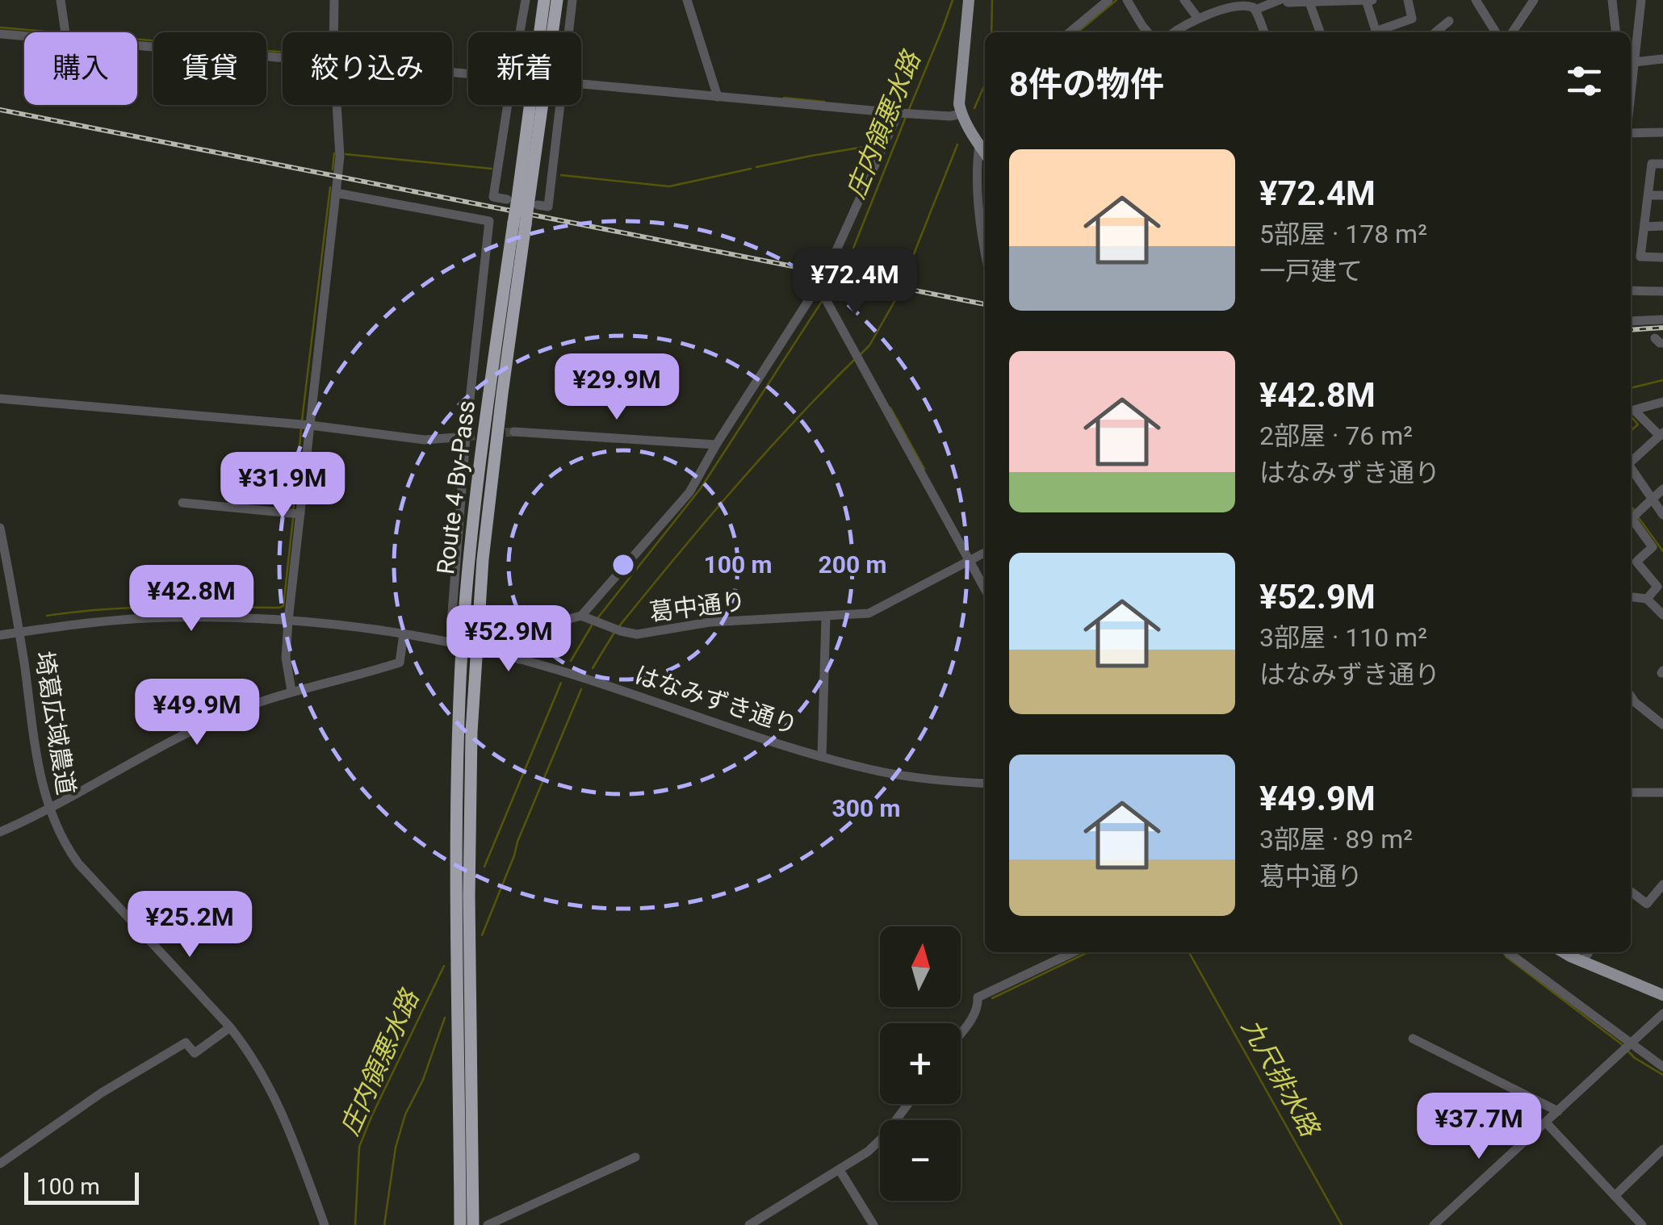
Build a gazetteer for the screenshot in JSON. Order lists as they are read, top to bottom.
{
  "streets": {
    "highway": ["Route 4 By-Pass"],
    "street": ["葛中通り", "はなみずき通り", "埼葛広域農道"]
  },
  "crossings": [
    ["Route 4 By-Pass", "はなみずき通り"],
    ["はなみずき通り", "埼葛広域農道"]
  ],
  "water": ["庄内領悪水路", "九尺排水路"],
  "scale_bar": "100 m",
  "north": "top",
  "page": {
    "chip": [
      "購入",
      "賃貸",
      "絞り込み",
      "新着"
    ],
    "heading": "8件の物件",
    "list": [
      {
        "name": "¥72.4M",
        "note": "5部屋 · 178 m² · 一戸建て"
      },
      {
        "name": "¥42.8M",
        "note": "2部屋 · 76 m² · はなみずき通り"
      },
      {
        "name": "¥52.9M",
        "note": "3部屋 · 110 m² · はなみずき通り"
      },
      {
        "name": "¥49.9M",
        "note": "3部屋 · 89 m² · 葛中通り"
      }
    ],
    "price": [
      "¥72.4M",
      "¥29.9M",
      "¥31.9M",
      "¥42.8M",
      "¥52.9M",
      "¥49.9M",
      "¥25.2M",
      "¥37.7M"
    ],
    "map_buttons": ["+", "−"],
    "scale": "100 m"
  },
  "rings": ["100 m", "200 m", "300 m"]
}
